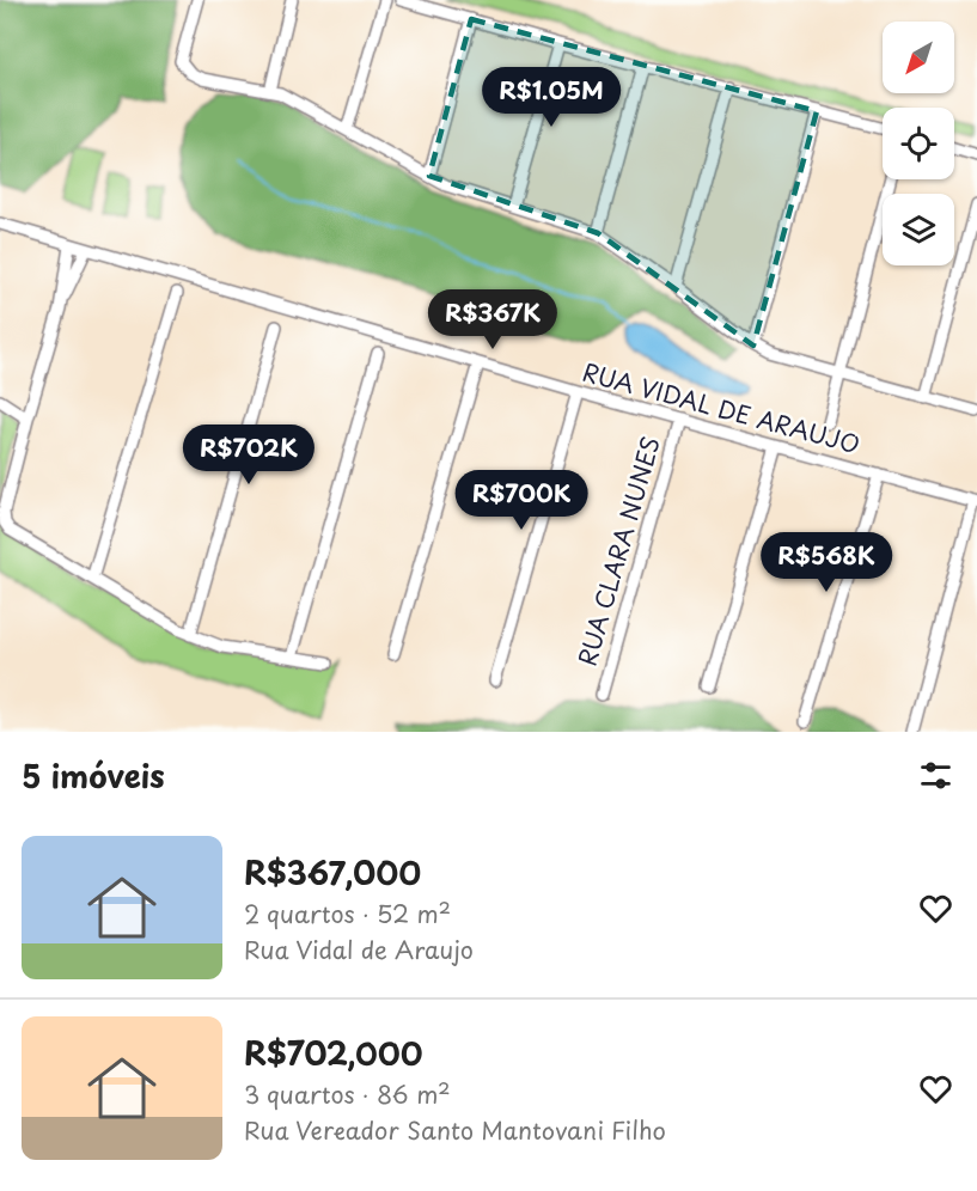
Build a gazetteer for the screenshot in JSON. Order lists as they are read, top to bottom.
{
  "streets": {
    "street": ["RUA VIDAL DE ARAUJO", "RUA CLARA NUNES"]
  },
  "crossings": [
    ["RUA VIDAL DE ARAUJO", "RUA CLARA NUNES"]
  ],
  "north": "bottom left",
  "page": {
    "price": [
      "R$1.05M",
      "R$367K",
      "R$702K",
      "R$700K",
      "R$568K"
    ],
    "heading": "5 imóveis",
    "list": [
      {
        "name": "R$367,000",
        "note": "2 quartos · 52 m² · Rua Vidal de Araujo"
      },
      {
        "name": "R$702,000",
        "note": "3 quartos · 86 m² · Rua Vereador Santo Mantovani Filho"
      }
    ]
  }
}
